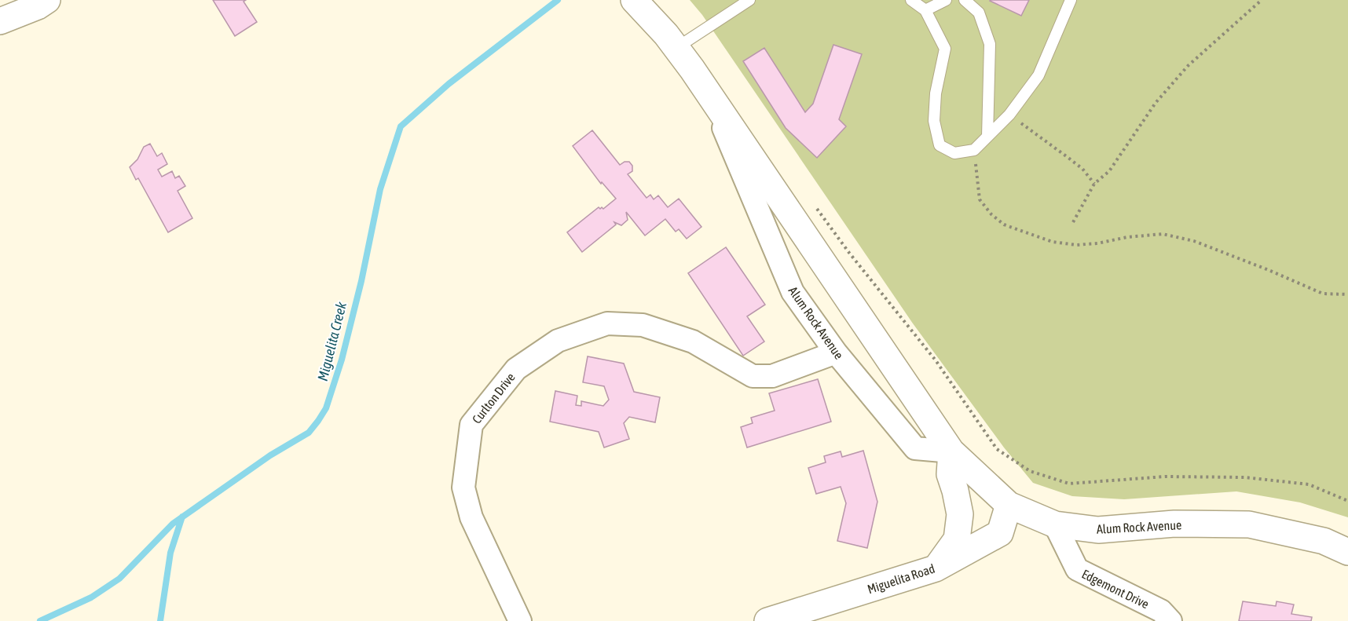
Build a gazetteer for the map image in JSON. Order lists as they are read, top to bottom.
{
  "streets": {
    "street": [
      "Alum Rock Avenue",
      "Curlton Drive",
      "Miguelita Road",
      "Edgemont Drive"
    ]
  },
  "crossings": [
    ["Alum Rock Avenue", "Curlton Drive"],
    ["Alum Rock Avenue", "Miguelita Road"],
    ["Alum Rock Avenue", "Edgemont Drive"]
  ],
  "water": ["Miguelita Creek"]
}
